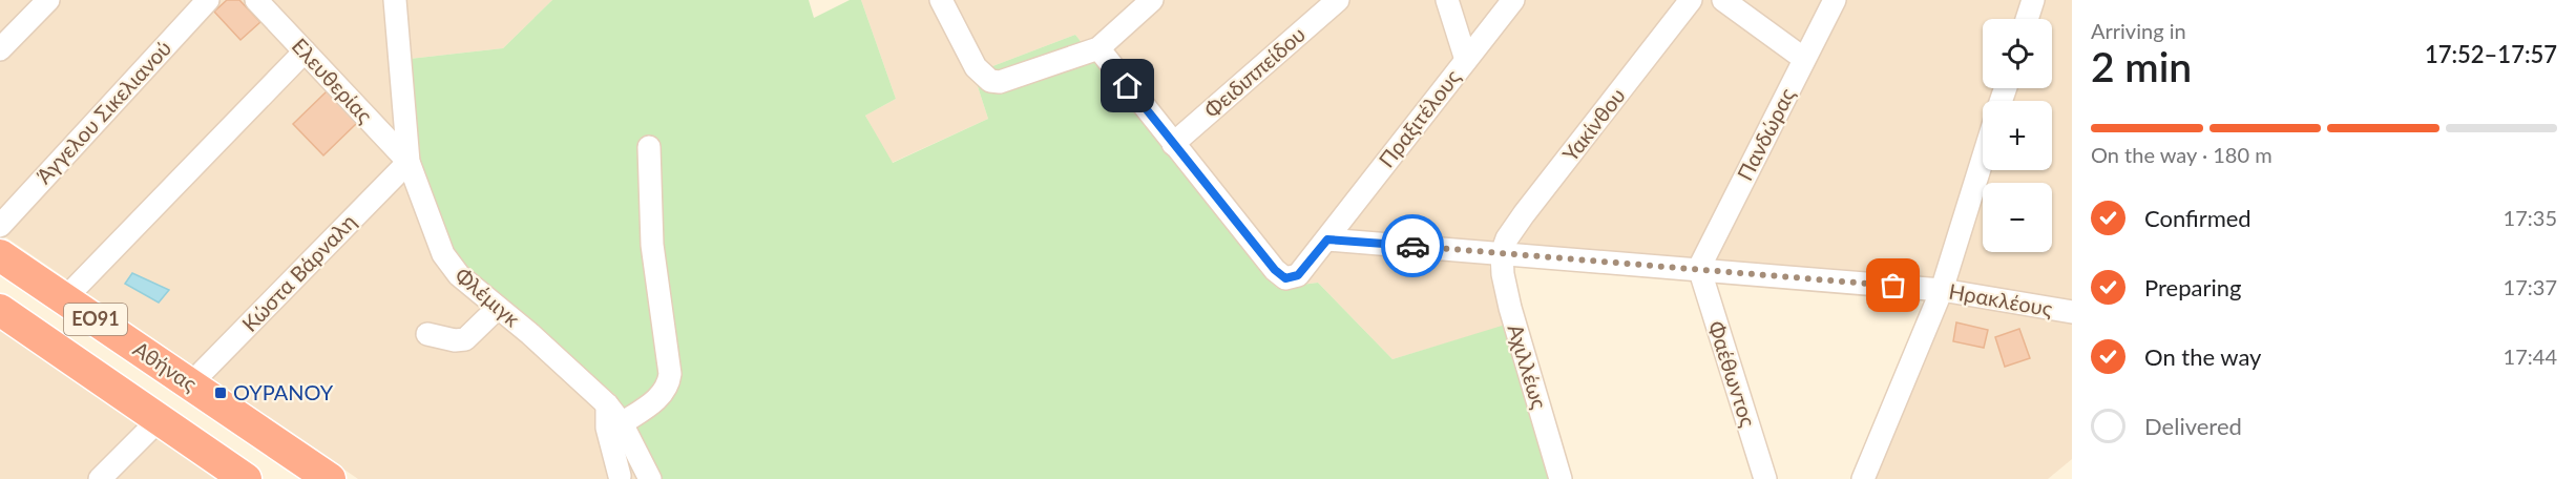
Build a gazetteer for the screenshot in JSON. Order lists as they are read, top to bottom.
{
  "streets": {
    "highway": ["ΕΟ91", "Αθήνας"],
    "street": [
      "Φειδιππείδου",
      "Ελευθερίας",
      "Άγγελου Σικελιανού",
      "Πραξιτέλους",
      "Υακίνθου",
      "Πανδώρας",
      "Κώστα Βάρναλη",
      "Φλέμιγκ",
      "Ηρακλέους",
      "Αχιλλέως",
      "Φαέθωντος"
    ]
  },
  "crossings": [
    ["Φειδιππείδου", "Πραξιτέλους"],
    ["Ελευθερίας", "Κώστα Βάρναλη"],
    ["Ελευθερίας", "Φλέμιγκ"],
    ["Πραξιτέλους", "Ηρακλέους"],
    ["Υακίνθου", "Ηρακλέους"],
    ["Υακίνθου", "Αχιλλέως"],
    ["Πανδώρας", "Ηρακλέους"],
    ["Πανδώρας", "Φαέθωντος"],
    ["Κώστα Βάρναλη", "Φλέμιγκ"],
    ["Κώστα Βάρναλη", "Αθήνας"],
    ["Ηρακλέους", "Αχιλλέως"],
    ["Ηρακλέους", "Φαέθωντος"]
  ],
  "places": {
    "transit": ["ΟΥΡΑΝΟΥ"]
  },
  "page": {
    "heading": ["2 min", "Arriving in", "17:52–17:57"],
    "map_buttons": ["+", "−"],
    "bar": "On the way · 180 m",
    "list": [
      ["Confirmed", "17:35"],
      ["Preparing", "17:37"],
      ["On the way", "17:44"],
      "Delivered"
    ]
  }
}
